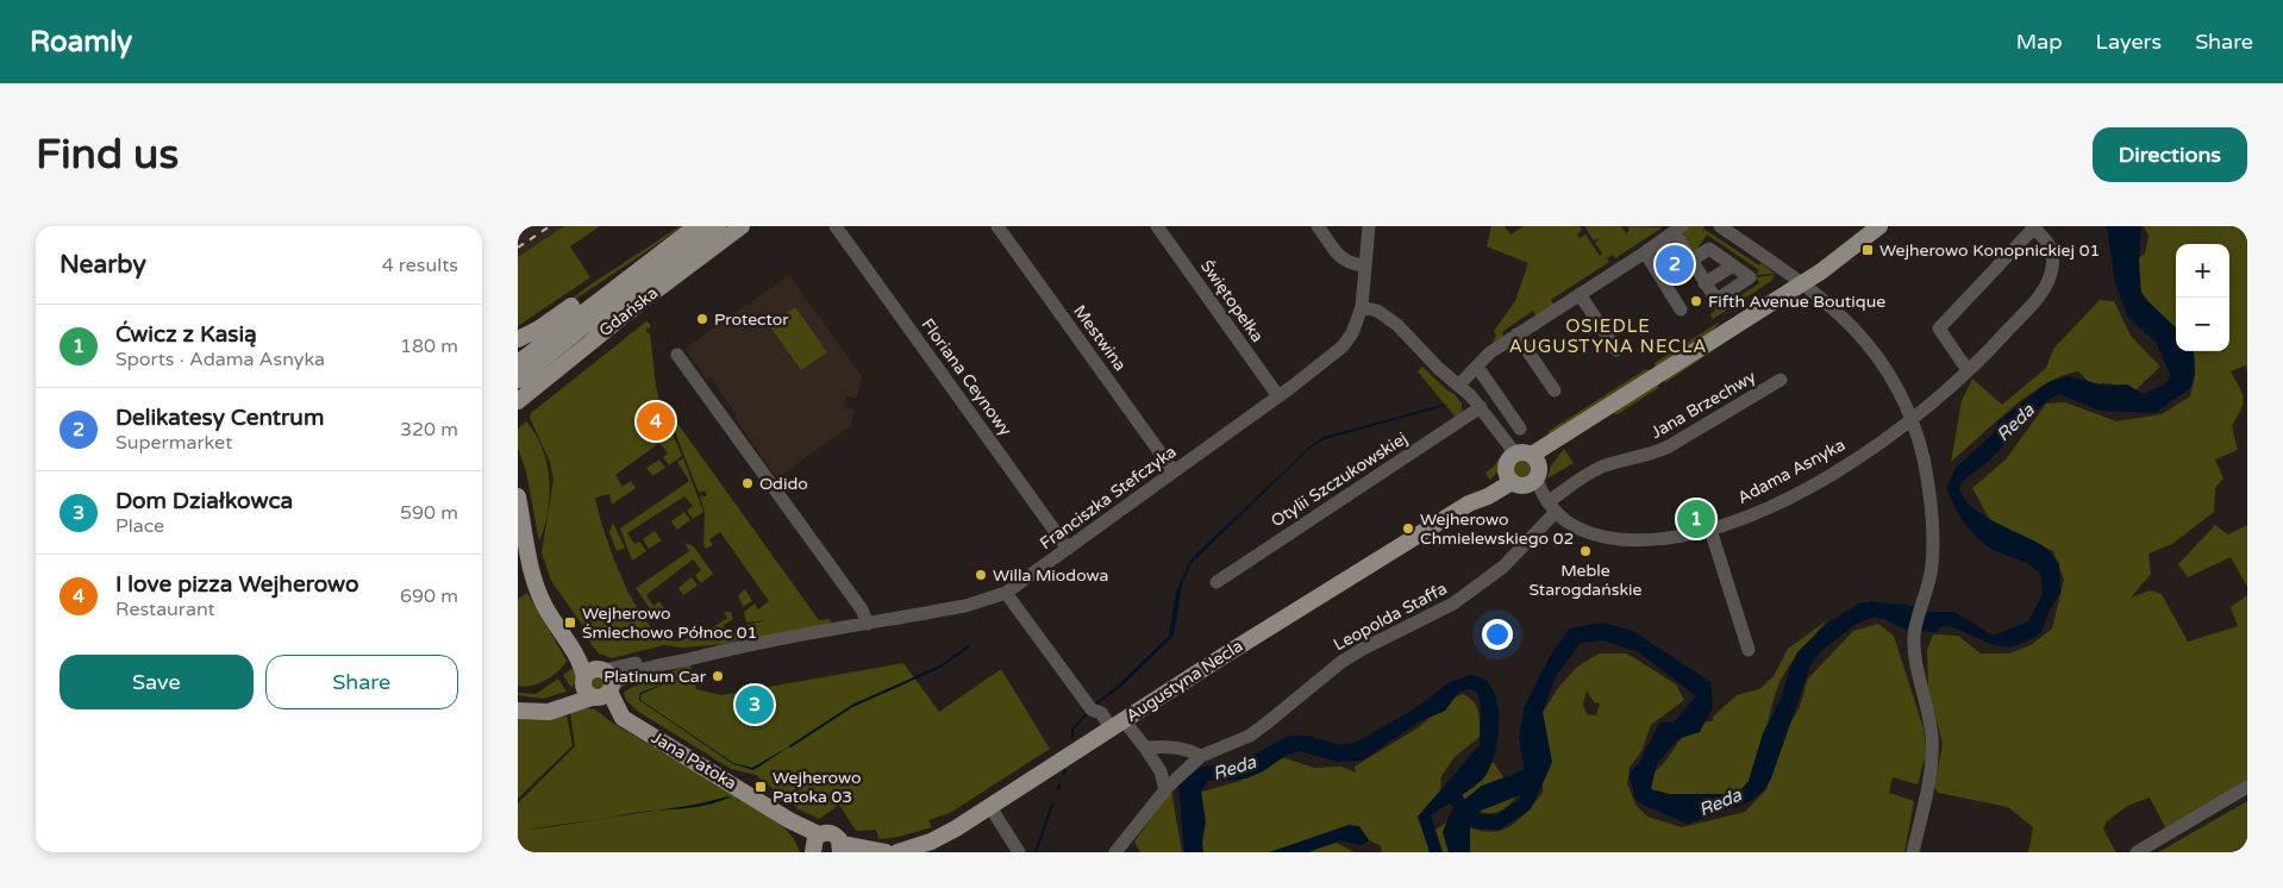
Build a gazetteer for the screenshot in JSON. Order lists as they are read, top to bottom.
{
  "streets": {
    "main road": ["Gdańska", "Augustyna Necla", "Jana Patoka"],
    "street": [
      "Świętopełka",
      "Mestwina",
      "Floriana Ceynowy",
      "Jana Brzechwy",
      "Adama Asnyka",
      "Otylii Szczukowskiej",
      "Franciszka Stefczyka",
      "Leopolda Staffa"
    ]
  },
  "crossings": [
    ["Świętopełka", "Franciszka Stefczyka"],
    ["Mestwina", "Franciszka Stefczyka"],
    ["Floriana Ceynowy", "Franciszka Stefczyka"],
    ["Jana Brzechwy", "Adama Asnyka"],
    ["Jana Brzechwy", "Leopolda Staffa"],
    ["Adama Asnyka", "Otylii Szczukowskiej"],
    ["Adama Asnyka", "Franciszka Stefczyka"],
    ["Adama Asnyka", "Leopolda Staffa"],
    ["Adama Asnyka", "Augustyna Necla"],
    ["Franciszka Stefczyka", "Jana Patoka"]
  ],
  "districts": ["OSIEDLE AUGUSTYNA NECLA"],
  "water": ["Reda"],
  "places": {
    "transit": ["Wejherowo Konopnickiej 01", "Wejherowo Śmiechowo Północ 01", "Wejherowo Patoka 03"],
    "other": [
      "Fifth Avenue Boutique",
      "Protector",
      "Odido",
      "Wejherowo Chmielewskiego 02",
      "Meble Starogdańskie",
      "Willa Miodowa",
      "Platinum Car"
    ]
  },
  "page": {
    "header": "Roamly",
    "nav": ["Map", "Layers", "Share"],
    "buttons": [
      "Directions",
      ["Save", "Share"]
    ],
    "title": "Find us",
    "heading": ["Nearby", "4 results"],
    "pins": [
      "2",
      "4",
      "1",
      "3"
    ],
    "map_buttons": ["+", "−"],
    "list": [
      {
        "mark": "1",
        "name": "Ćwicz z Kasią",
        "note": "Sports · Adama Asnyka",
        "value": "180 m"
      },
      {
        "mark": "2",
        "name": "Delikatesy Centrum",
        "note": "Supermarket",
        "value": "320 m"
      },
      {
        "mark": "3",
        "name": "Dom Działkowca",
        "note": "Place",
        "value": "590 m"
      },
      {
        "mark": "4",
        "name": "I love pizza Wejherowo",
        "note": "Restaurant",
        "value": "690 m"
      }
    ]
  }
}
